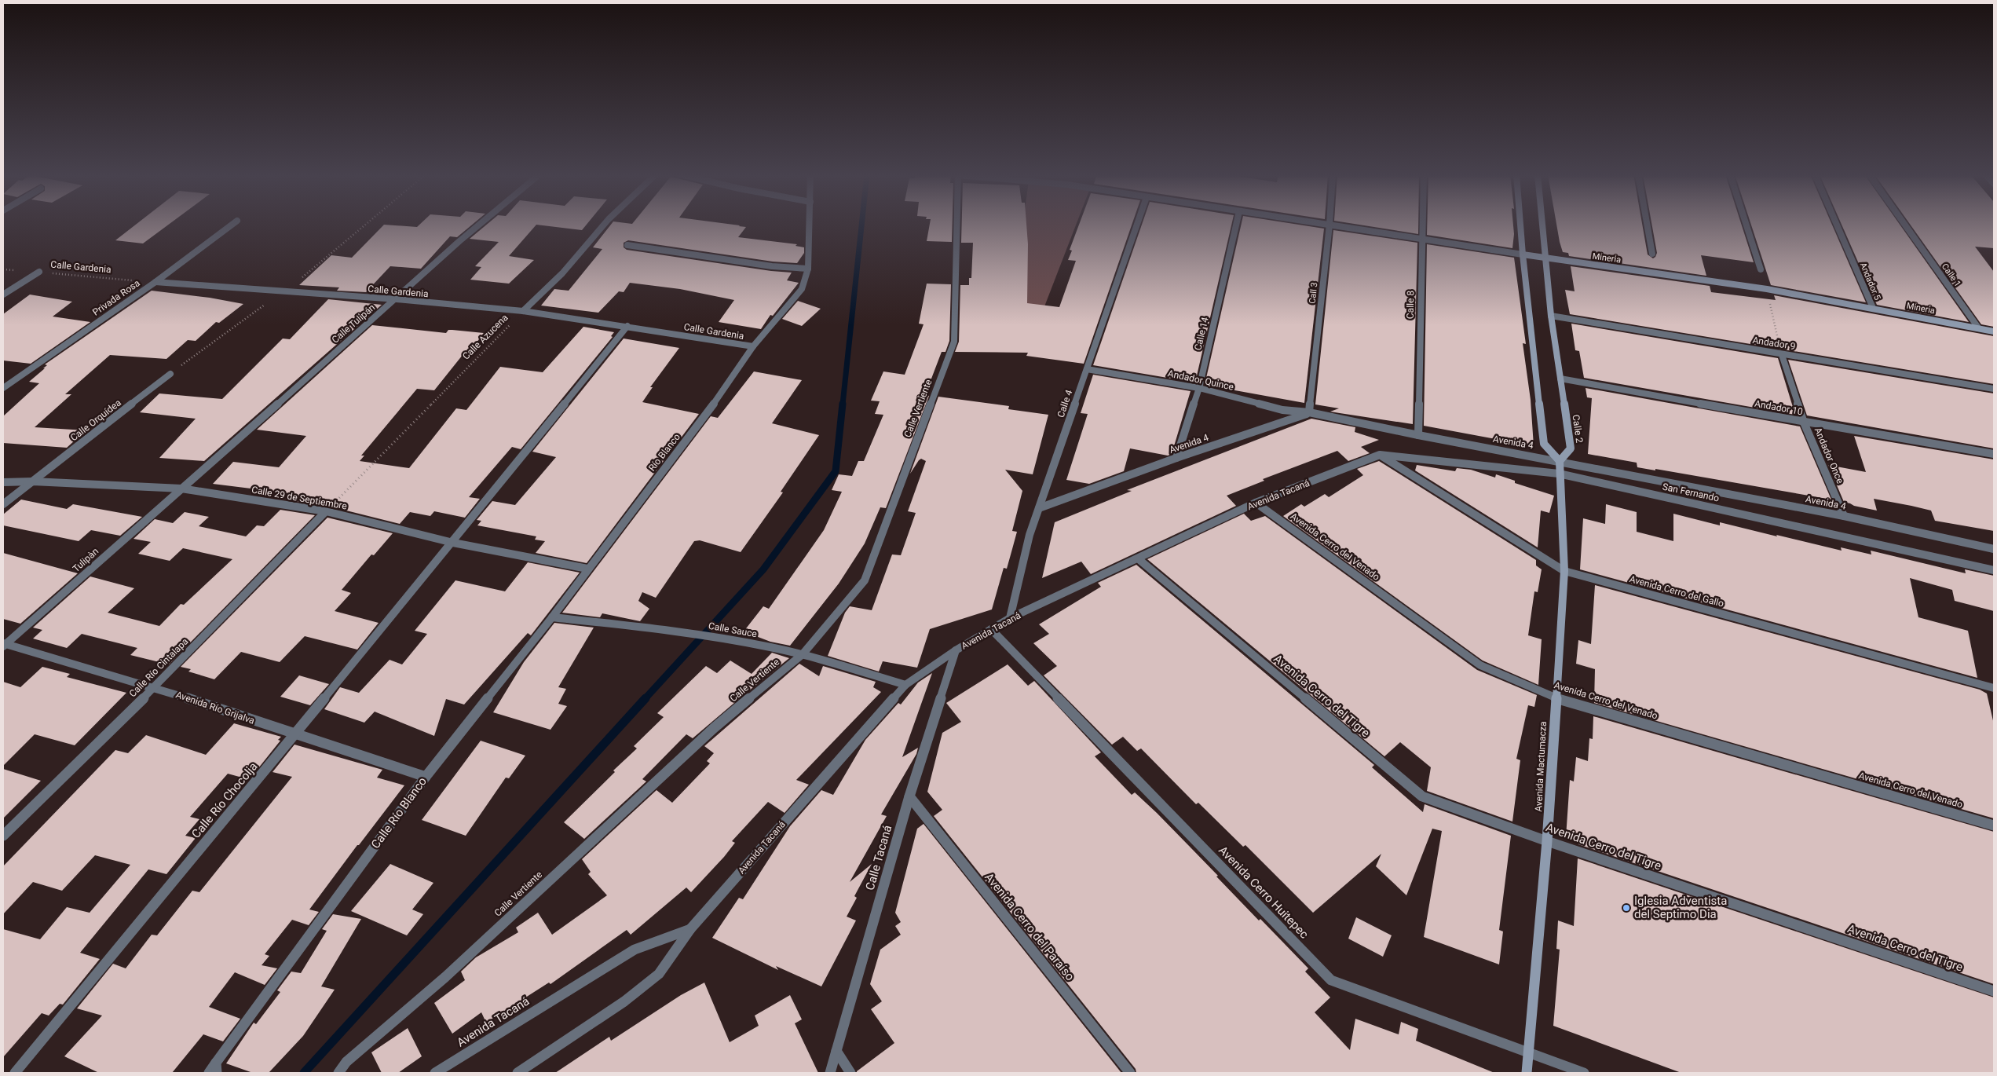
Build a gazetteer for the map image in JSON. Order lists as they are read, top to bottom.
{
  "streets": {
    "street": [
      "Mineria",
      "Calle Gardenia",
      "Calle 1",
      "Andador 5",
      "Call 3",
      "Privada Rosa",
      "Calle 8",
      "Calle Tulipán",
      "Calle 14",
      "Andador 9",
      "Andador Quince",
      "Calle 4",
      "Andador 10",
      "Calle Vertiente",
      "Calle Orquídea",
      "Calle 2",
      "Avenida 4",
      "Río Blanco",
      "Andador Once",
      "San Fernando",
      "Avenida Tacaná",
      "Calle 29 de Septiembre",
      "Avenida Cerro del Venado",
      "Tulipàn",
      "Avenida Cerro del Gallo",
      "Calle Sauce",
      "Calle Río Cintalapa",
      "Avenida Cerro del Tigre",
      "Avenida Río Grijalva",
      "Avenida Mactumacza",
      "Calle Río Chocolja",
      "Calle Río Blanco",
      "Calle Tacaná",
      "Avenida Cerro Huitepec",
      "Avenida Cerro del Paraíso"
    ],
    "path": ["Calle Azucena"]
  },
  "crossings": [
    ["Mineria", "Calle 1"],
    ["Mineria", "Andador 5"],
    ["Mineria", "Call 3"],
    ["Mineria", "Calle 8"],
    ["Mineria", "Calle 2"],
    ["Calle Gardenia", "Privada Rosa"],
    ["Calle Gardenia", "Calle Tulipán"],
    ["Calle Gardenia", "Calle Azucena"],
    ["Calle Gardenia", "Río Blanco"],
    ["Calle Gardenia", "Calle Río Chocolja"],
    ["Call 3", "Andador Quince"],
    ["Call 3", "Avenida 4"],
    ["Calle 8", "Avenida 4"],
    ["Calle Tulipán", "Calle 29 de Septiembre"],
    ["Calle Tulipán", "Tulipàn"],
    ["Calle 14", "Andador Quince"],
    ["Calle 14", "Avenida 4"],
    ["Calle Azucena", "Calle 29 de Septiembre"],
    ["Calle Azucena", "Calle Río Cintalapa"],
    ["Andador 9", "Calle 2"],
    ["Andador 9", "Andador Once"],
    ["Andador Quince", "Calle 4"],
    ["Andador Quince", "Avenida 4"],
    ["Calle 4", "Avenida 4"],
    ["Calle 4", "Avenida Tacaná"],
    ["Andador 10", "Calle 2"],
    ["Andador 10", "Andador Once"],
    ["Calle Vertiente", "Calle Sauce"],
    ["Calle Orquídea", "Calle 29 de Septiembre"],
    ["Calle 2", "Avenida 4"],
    ["Calle 2", "Avenida Mactumacza"],
    ["Avenida 4", "Andador Once"],
    ["Avenida 4", "Avenida Mactumacza"],
    ["Río Blanco", "Calle 29 de Septiembre"],
    ["Río Blanco", "Calle Río Blanco"],
    ["San Fernando", "Avenida Tacaná"],
    ["San Fernando", "Avenida Cerro del Gallo"],
    ["San Fernando", "Avenida Mactumacza"],
    ["Avenida Tacaná", "Avenida Cerro del Venado"],
    ["Avenida Tacaná", "Avenida Cerro del Gallo"],
    ["Avenida Tacaná", "Calle Sauce"],
    ["Avenida Tacaná", "Avenida Cerro del Tigre"],
    ["Avenida Tacaná", "Calle Tacaná"],
    ["Avenida Tacaná", "Avenida Cerro Huitepec"],
    ["Calle 29 de Septiembre", "Tulipàn"],
    ["Calle 29 de Septiembre", "Calle Río Cintalapa"],
    ["Calle 29 de Septiembre", "Calle Río Chocolja"],
    ["Calle 29 de Septiembre", "Calle Río Blanco"],
    ["Avenida Cerro del Venado", "Avenida Mactumacza"],
    ["Tulipàn", "Avenida Río Grijalva"],
    ["Avenida Cerro del Gallo", "Avenida Mactumacza"],
    ["Calle Sauce", "Calle Río Blanco"],
    ["Calle Río Cintalapa", "Avenida Río Grijalva"],
    ["Avenida Cerro del Tigre", "Avenida Mactumacza"],
    ["Avenida Río Grijalva", "Calle Río Chocolja"],
    ["Avenida Río Grijalva", "Calle Río Blanco"],
    ["Avenida Mactumacza", "Avenida Cerro Huitepec"],
    ["Calle Tacaná", "Avenida Cerro del Paraíso"]
  ],
  "places": ["Iglesia Adventista del Septimo Dia"]
}
